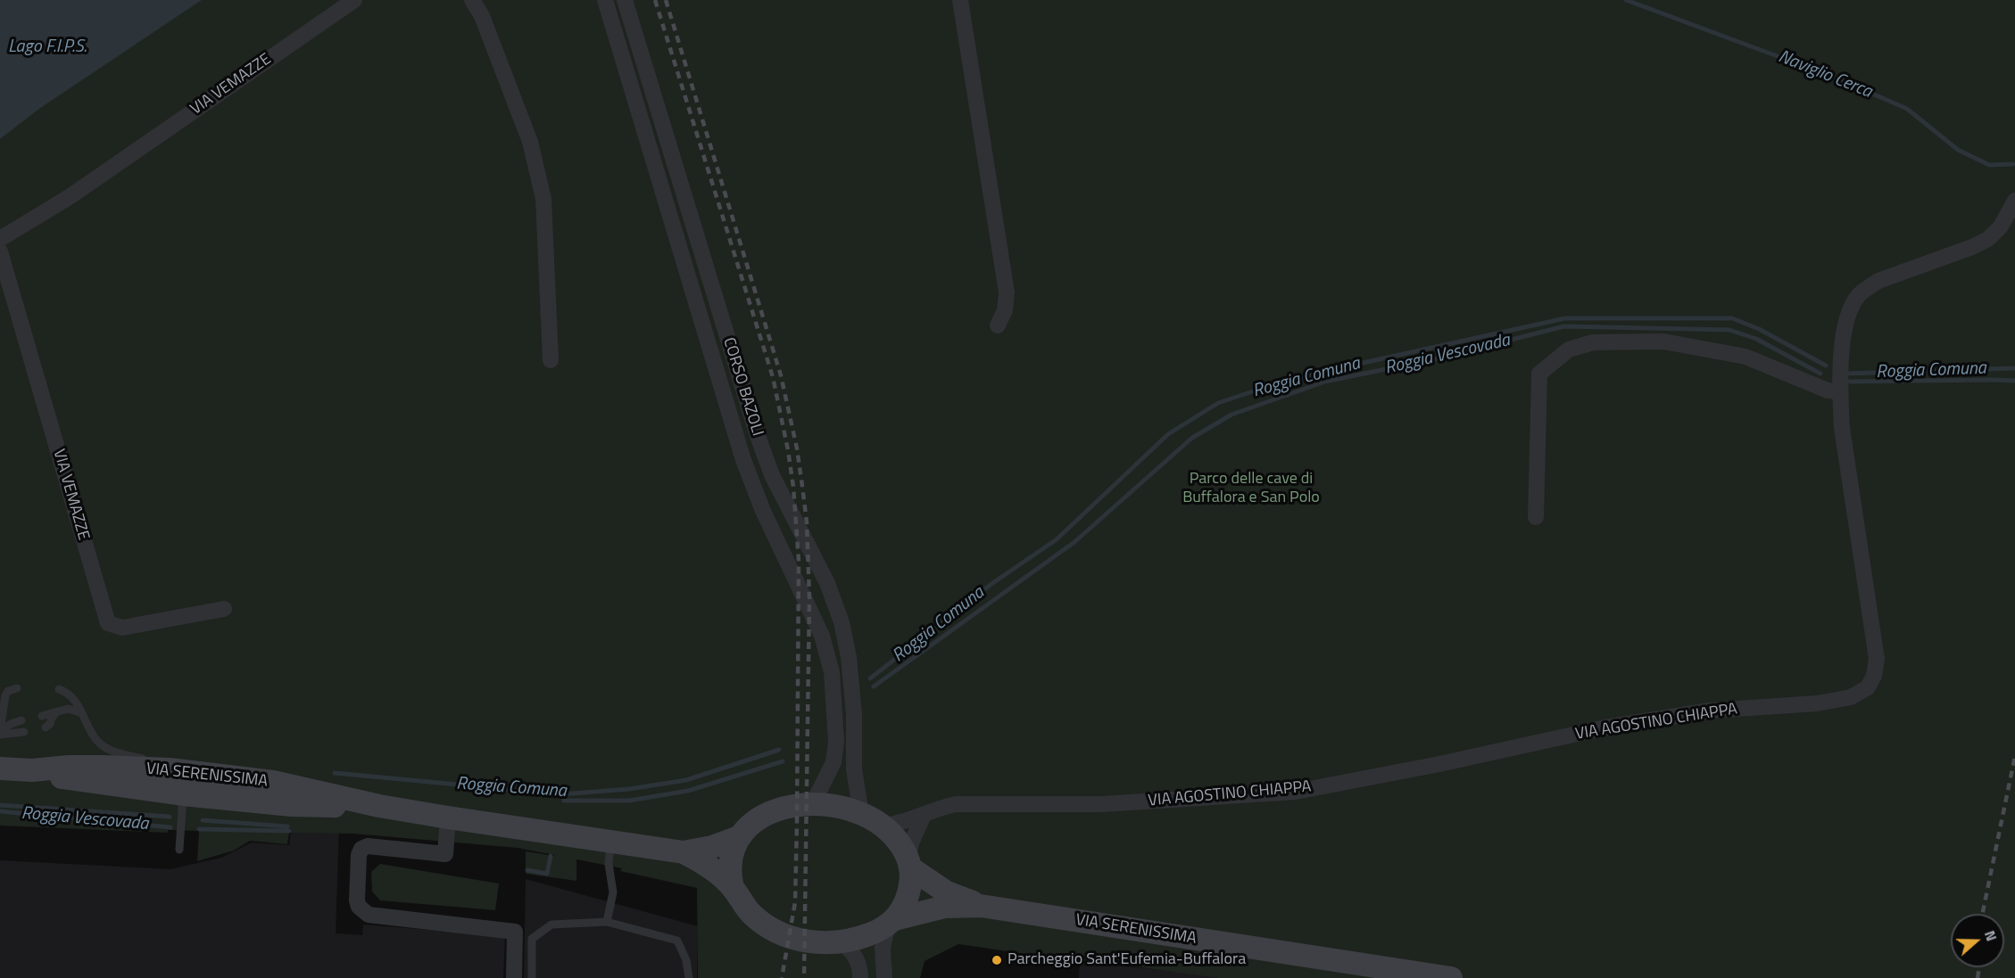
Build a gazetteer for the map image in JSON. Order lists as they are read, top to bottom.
{
  "streets": {
    "main road": ["VIA SERENISSIMA"],
    "street": ["VIA VEMAZZE", "CORSO BAZOLI", "VIA AGOSTINO CHIAPPA"]
  },
  "crossings": [
    ["CORSO BAZOLI", "VIA AGOSTINO CHIAPPA"],
    ["CORSO BAZOLI", "VIA SERENISSIMA"],
    ["VIA AGOSTINO CHIAPPA", "VIA SERENISSIMA"]
  ],
  "water": [
    "Lago F.I.P.S.",
    "Naviglio Cerca",
    "Roggia Vescovada",
    "Roggia Comuna"
  ],
  "parks": ["Parco delle cave di Buffalora e San Polo"],
  "places": ["Parcheggio Sant'Eufemia-Buffalora"],
  "north": "right"
}
